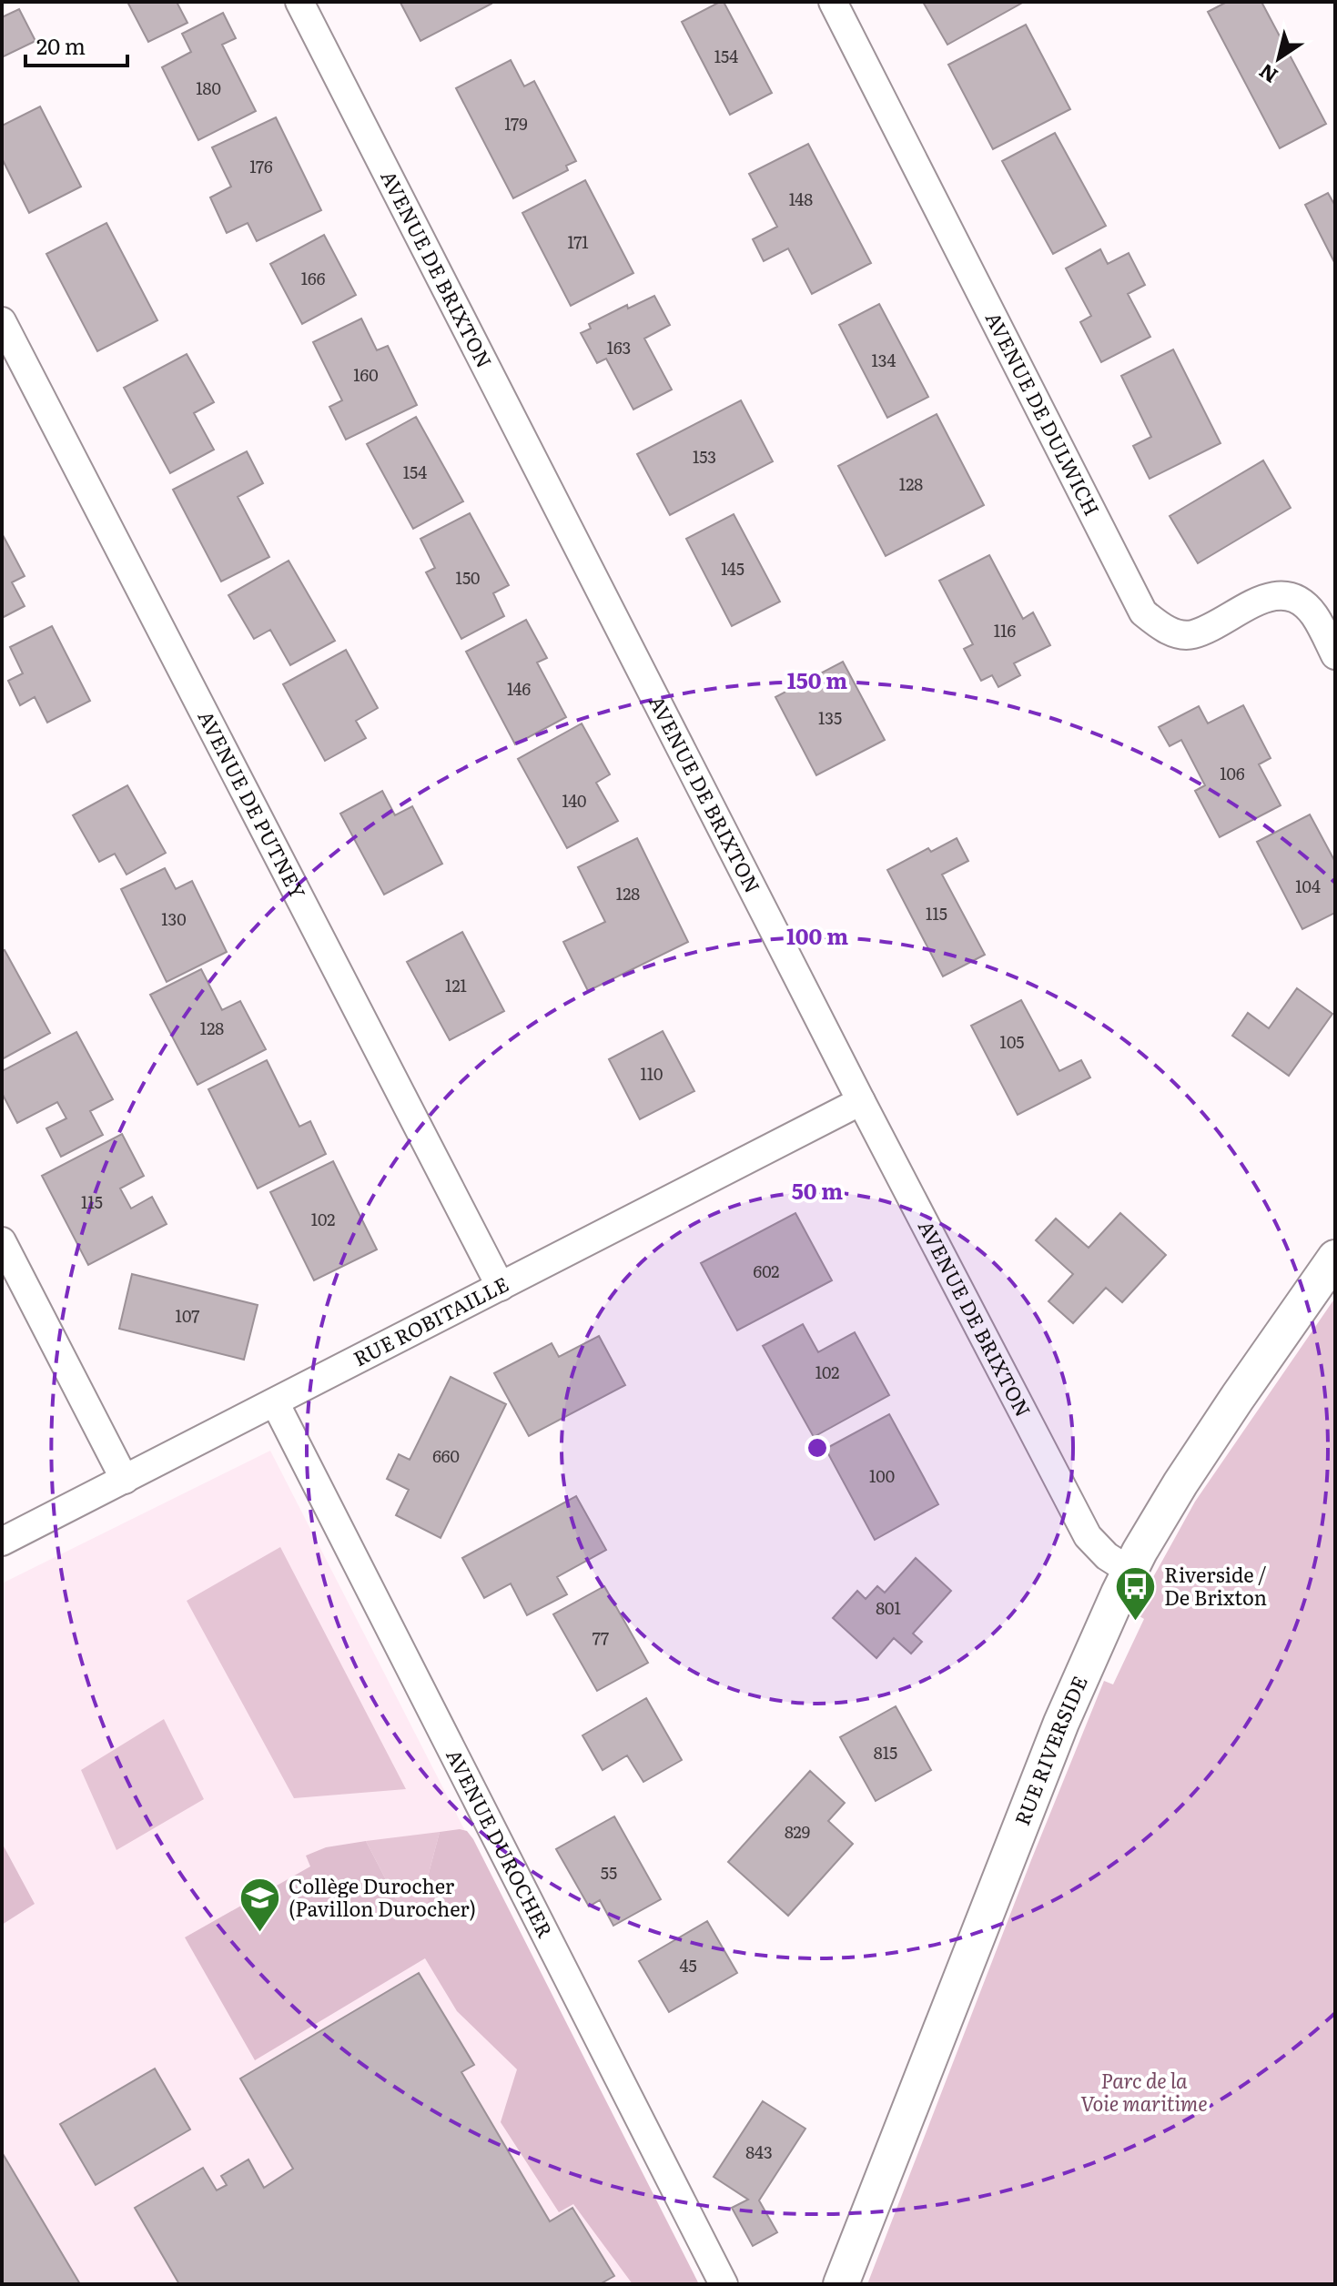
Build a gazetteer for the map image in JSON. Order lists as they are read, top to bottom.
{
  "streets": {
    "street": [
      "AVENUE DE BRIXTON",
      "AVENUE DE DULWICH",
      "AVENUE DE PUTNEY",
      "RUE ROBITAILLE",
      "RUE RIVERSIDE",
      "AVENUE DUROCHER"
    ]
  },
  "crossings": [
    ["AVENUE DE BRIXTON", "RUE ROBITAILLE"],
    ["AVENUE DE BRIXTON", "RUE RIVERSIDE"],
    ["AVENUE DE PUTNEY", "RUE ROBITAILLE"],
    ["RUE ROBITAILLE", "AVENUE DUROCHER"]
  ],
  "parks": ["Parc de la Voie maritime"],
  "places": {
    "bus stop": ["Riverside / De Brixton"],
    "school or university": ["Collège Durocher (Pavillon Durocher)"]
  },
  "house_numbers": [
    "154",
    "180",
    "179",
    "176",
    "148",
    "171",
    "166",
    "163",
    "134",
    "160",
    "153",
    "154",
    "128",
    "145",
    "150",
    "116",
    "146",
    "135",
    "106",
    "140",
    "104",
    "128",
    "115",
    "130",
    "121",
    "128",
    "105",
    "110",
    "115",
    "102",
    "602",
    "107",
    "102",
    "660",
    "100",
    "801",
    "77",
    "815",
    "829",
    "55",
    "45",
    "843"
  ],
  "scale_bar": "20 m",
  "north": "bottom left",
  "rings": ["150 m", "100 m", "50 m"]
}
